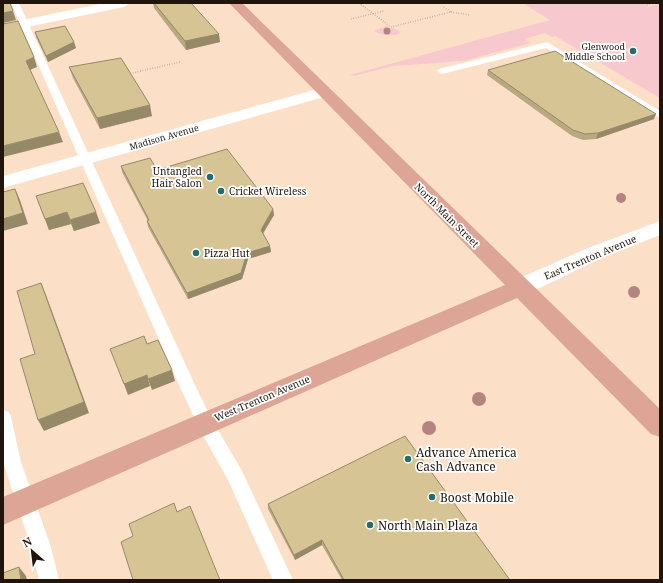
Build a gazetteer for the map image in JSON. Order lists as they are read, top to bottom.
{
  "streets": {
    "main road": ["North Main Street", "West Trenton Avenue"],
    "street": ["Madison Avenue", "East Trenton Avenue"]
  },
  "crossings": [
    ["Madison Avenue", "North Main Street"],
    ["North Main Street", "East Trenton Avenue"],
    ["North Main Street", "West Trenton Avenue"],
    ["East Trenton Avenue", "West Trenton Avenue"]
  ],
  "places": [
    "Glenwood Middle School",
    "Untangled Hair Salon",
    "Cricket Wireless",
    "Pizza Hut",
    "Advance America Cash Advance",
    "Boost Mobile",
    "North Main Plaza"
  ],
  "north": "top left"
}
